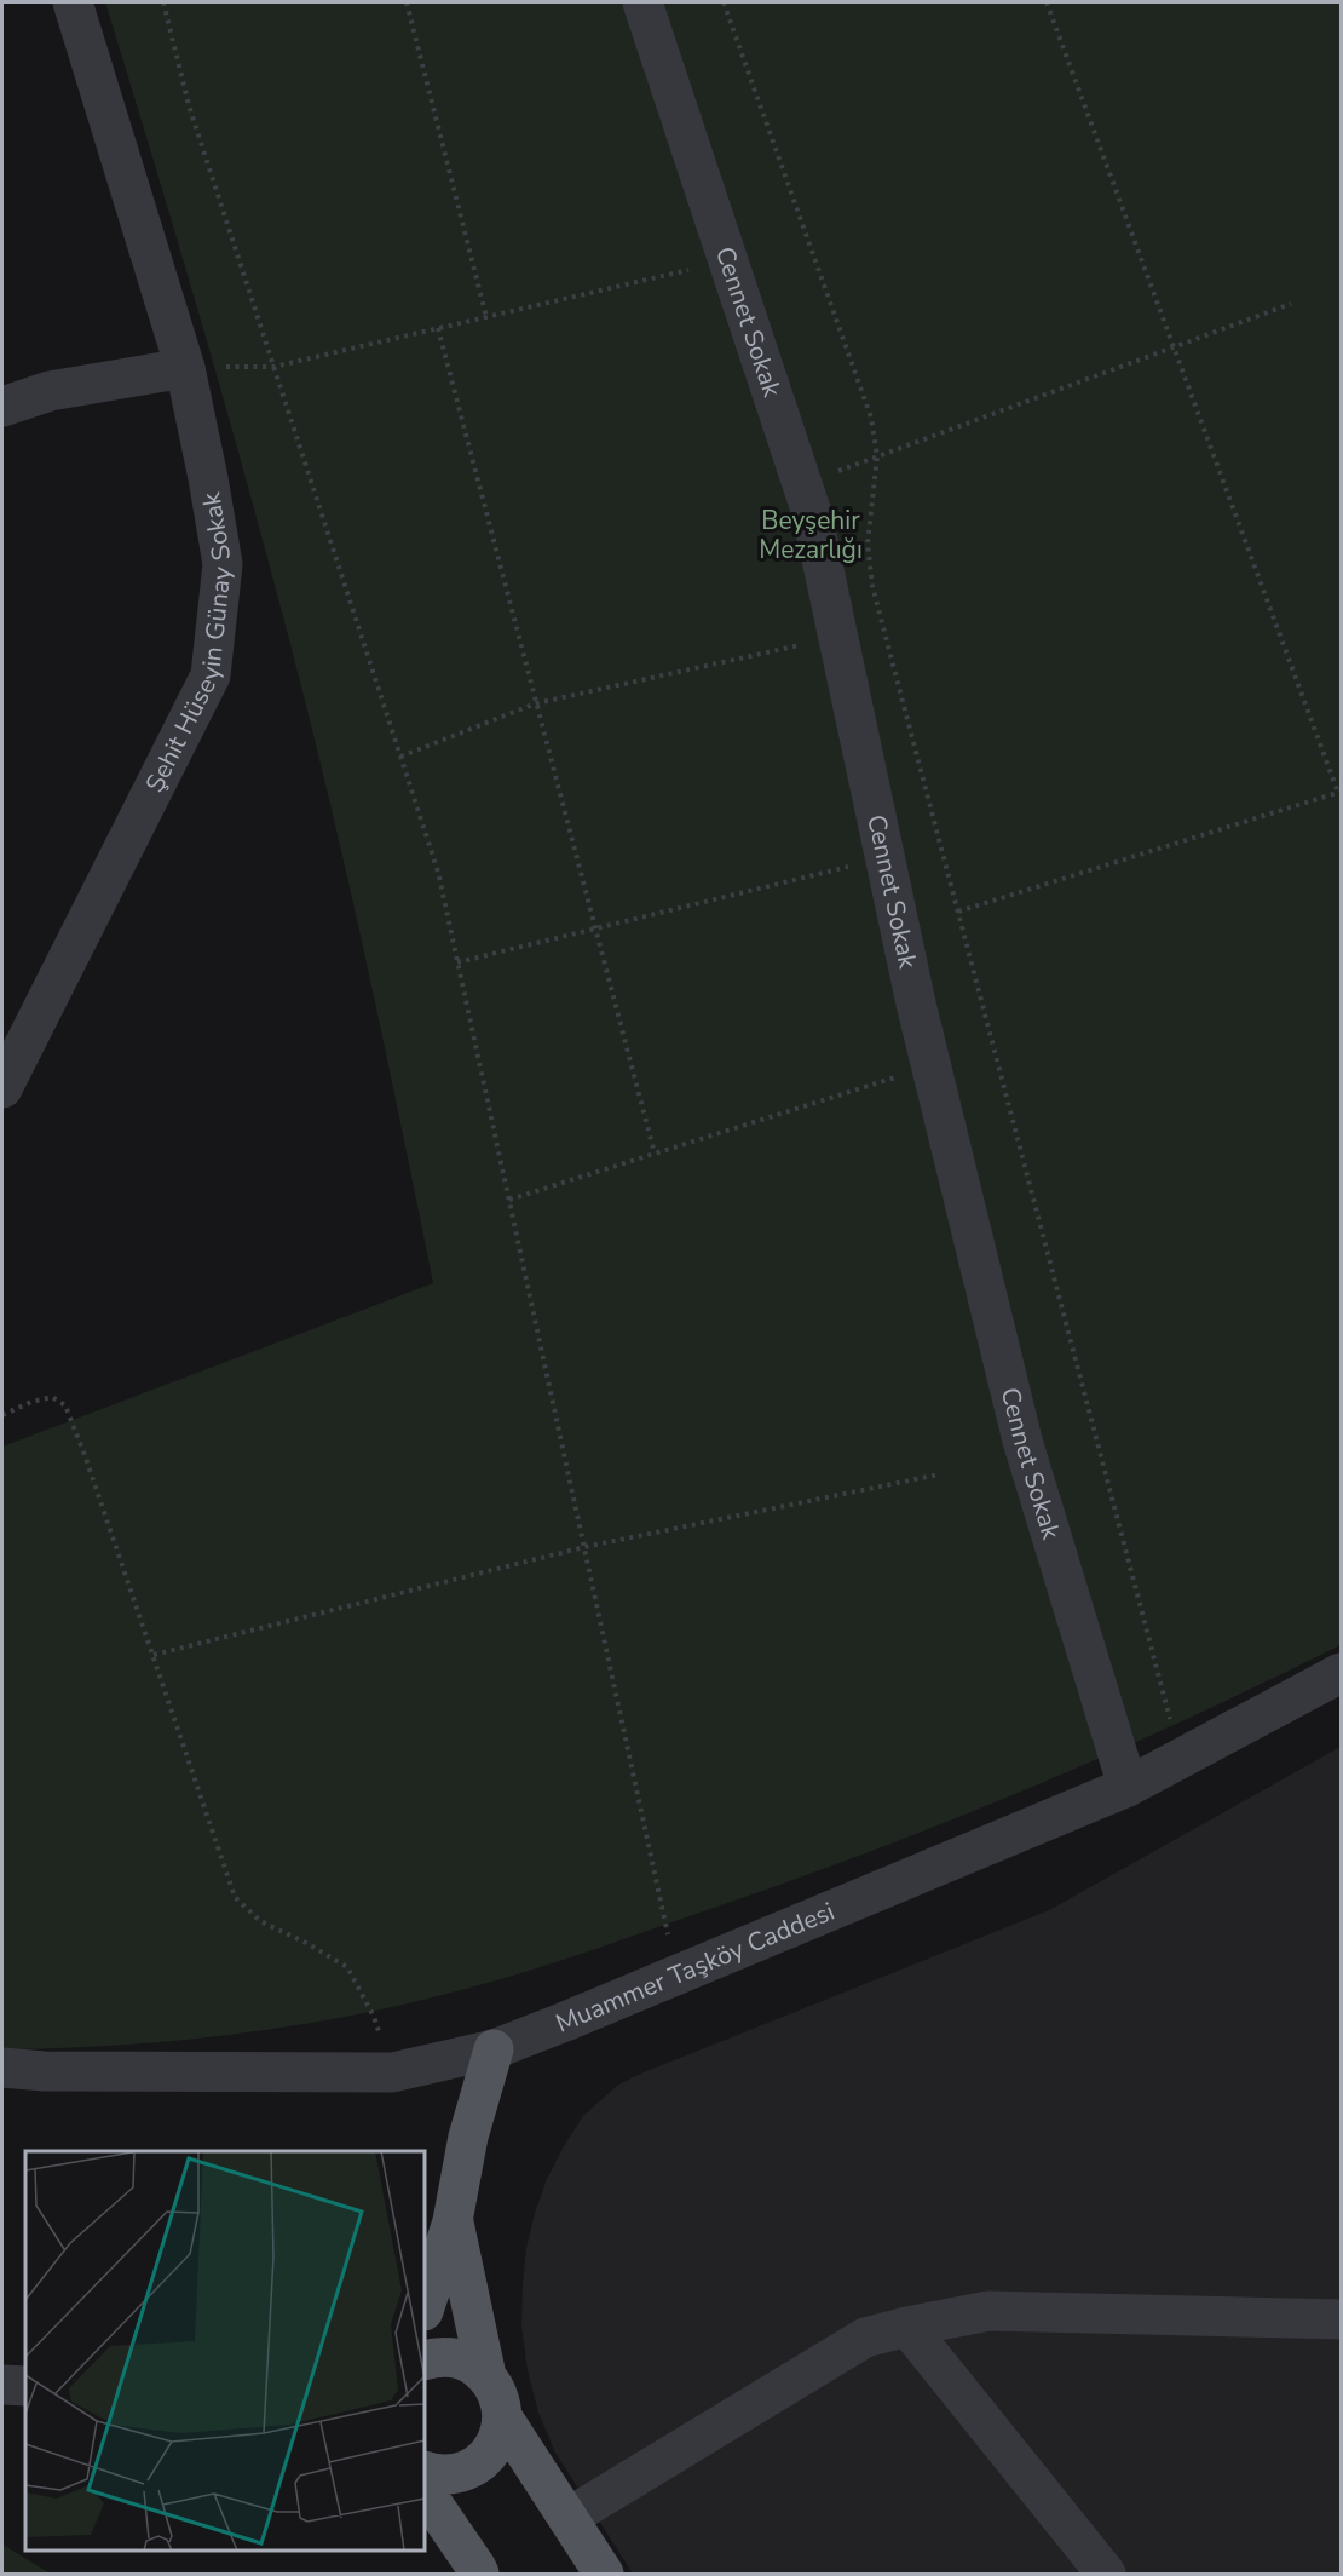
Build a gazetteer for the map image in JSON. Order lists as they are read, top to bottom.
{
  "streets": {
    "street": ["Cennet Sokak", "Şehit Hüseyin Günay Sokak", "Muammer Taşköy Caddesi"]
  },
  "crossings": [
    ["Cennet Sokak", "Muammer Taşköy Caddesi"]
  ],
  "parks": ["Beyşehir Mezarlığı"]
}
